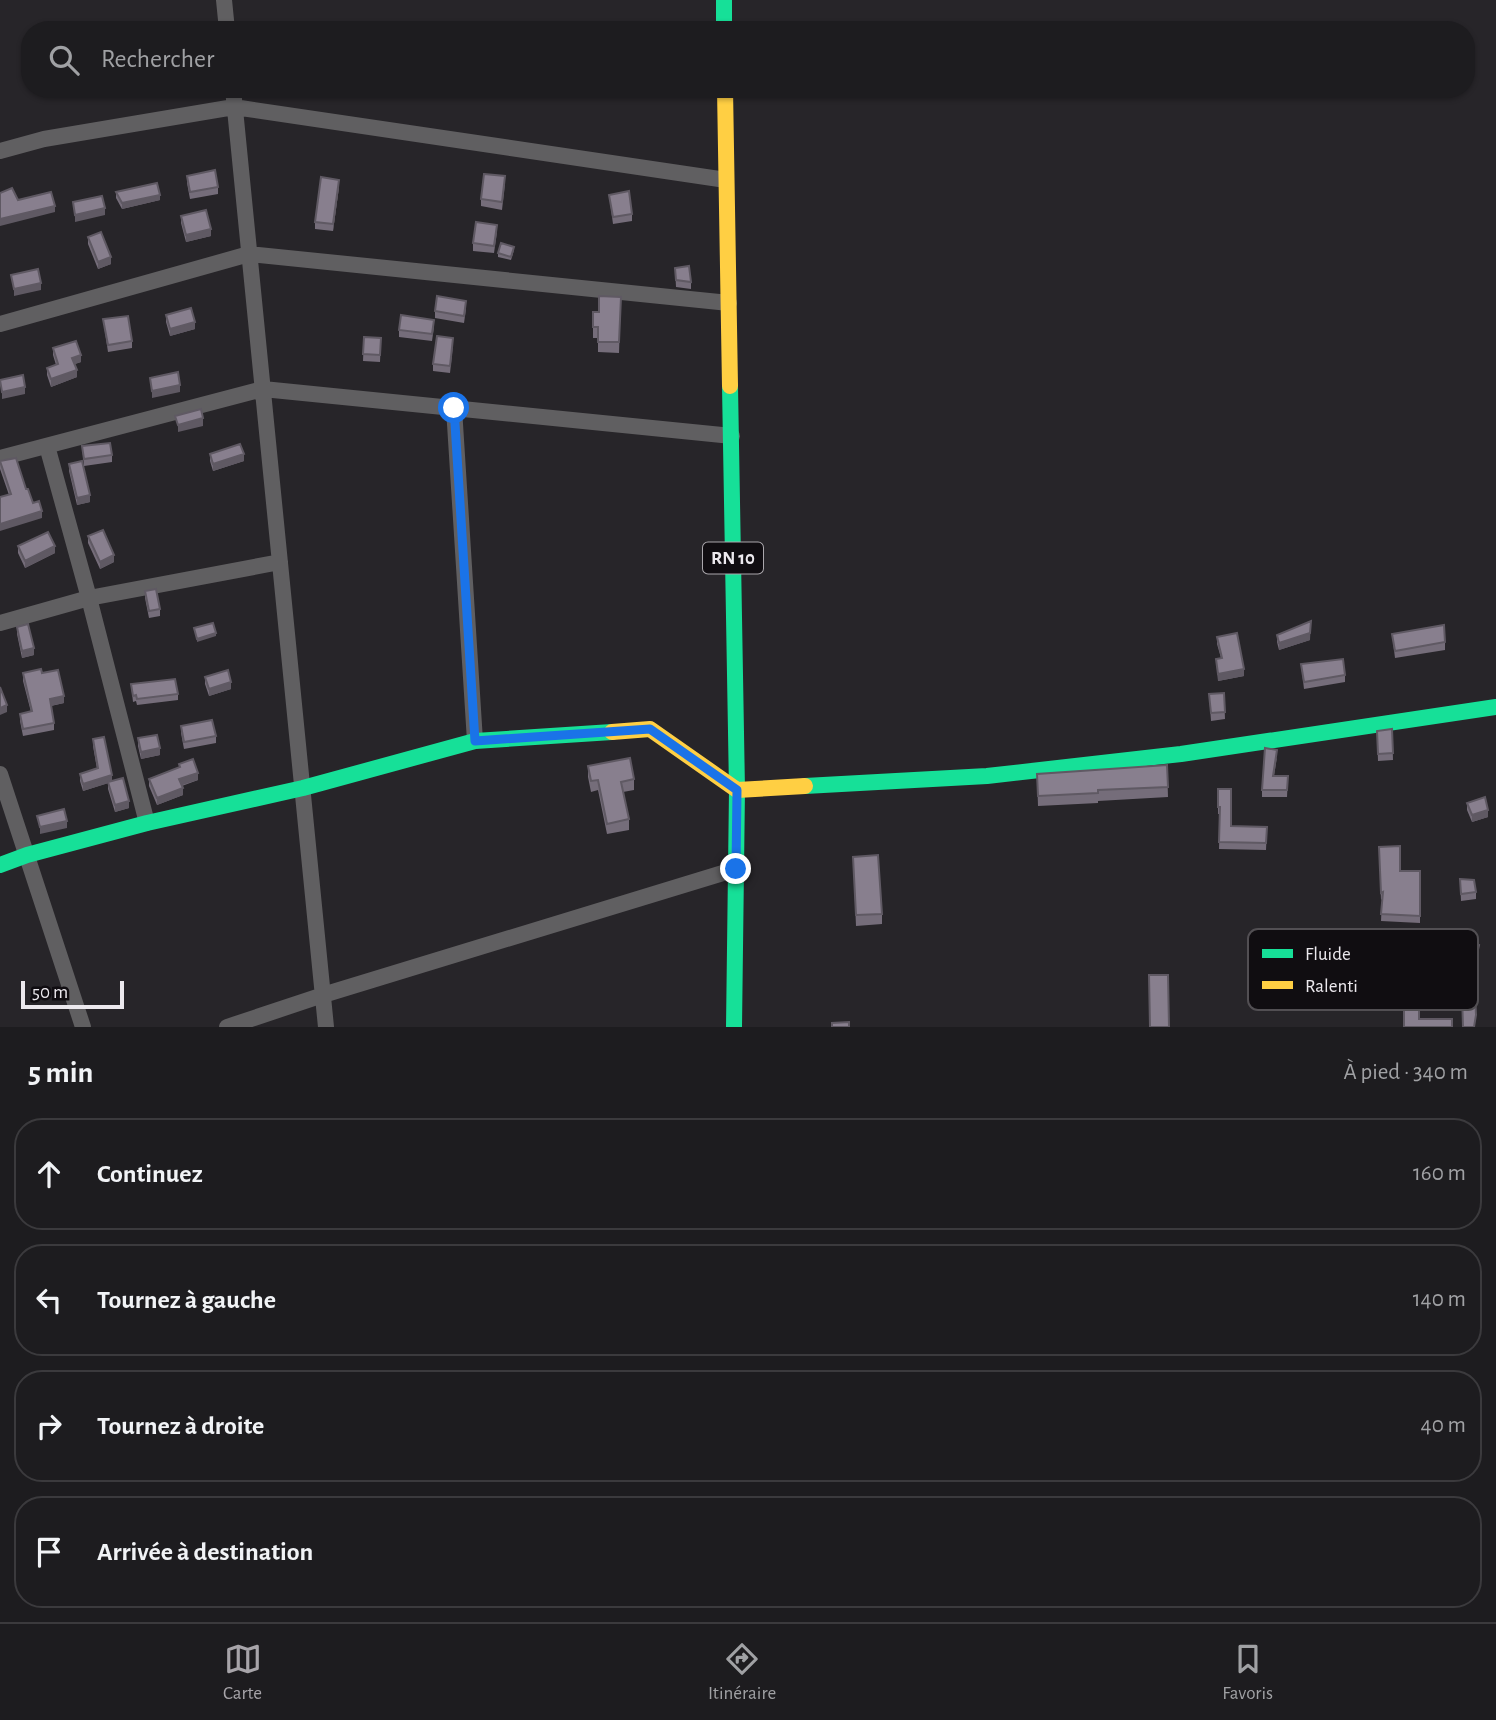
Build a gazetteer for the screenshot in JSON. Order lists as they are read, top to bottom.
{
  "streets": {
    "street": ["RN 10"]
  },
  "legend": ["Fluide", "Ralenti"],
  "scale_bar": "50 m",
  "page": {
    "search": "Rechercher",
    "scale": "50 m",
    "heading": ["5 min", "À pied · 340 m"],
    "list": [
      ["Continuez", "160 m"],
      ["Tournez à gauche", "140 m"],
      ["Tournez à droite", "40 m"],
      "Arrivée à destination"
    ],
    "nav": ["Carte", "Itinéraire", "Favoris"]
  }
}
